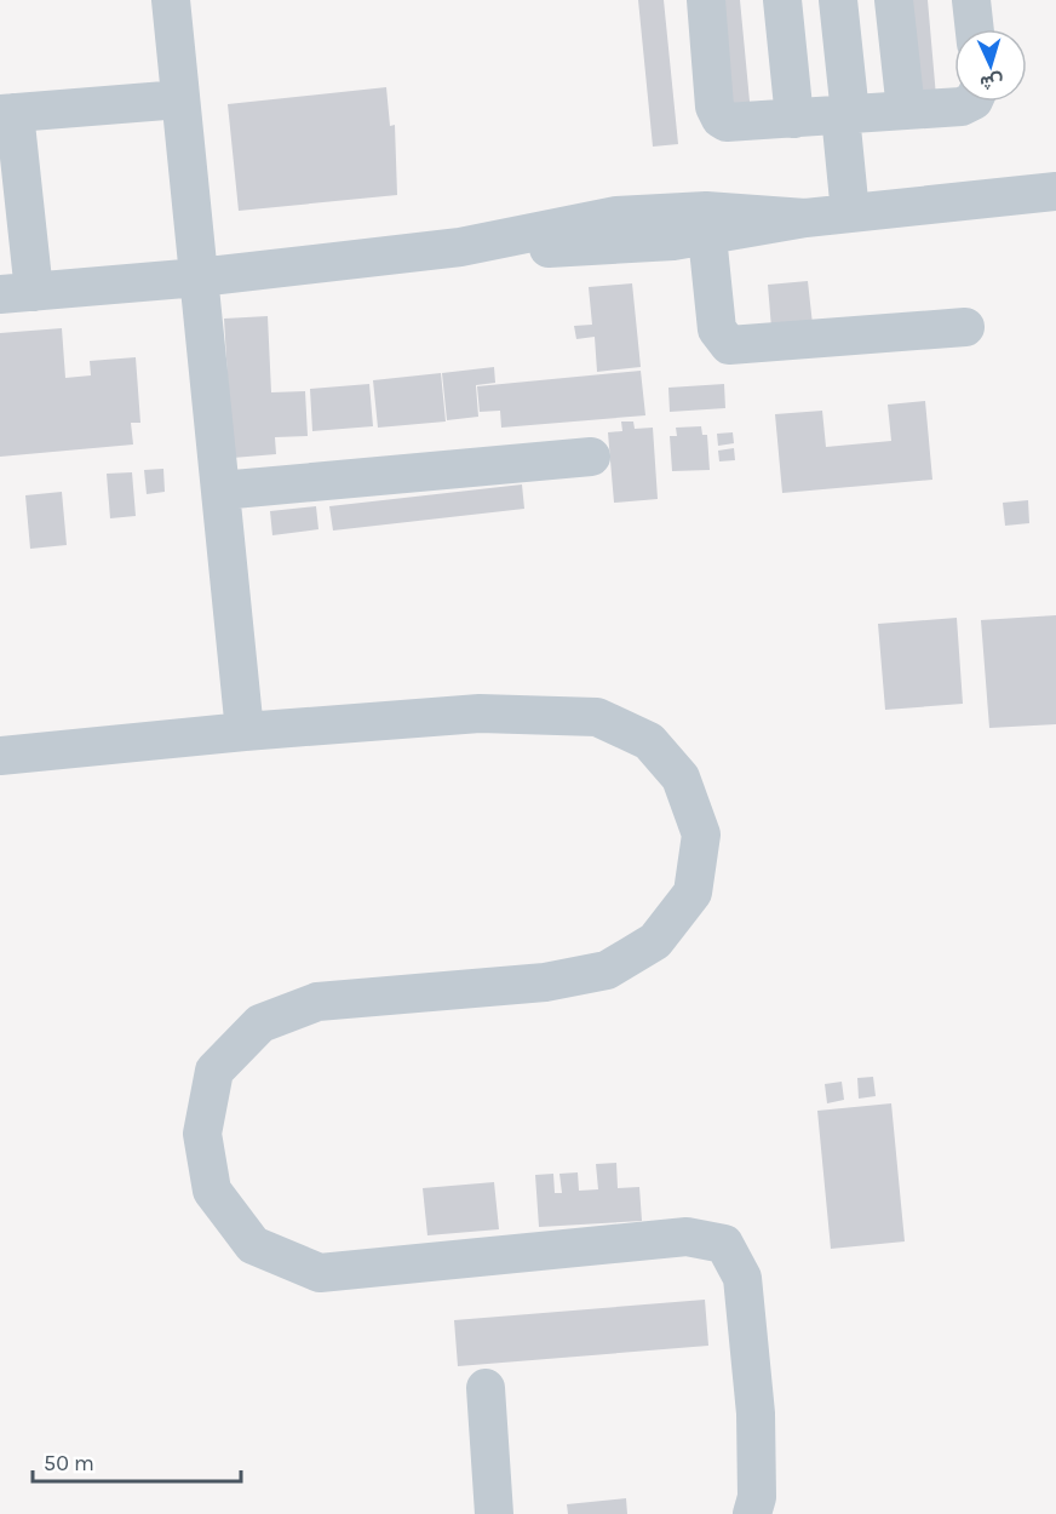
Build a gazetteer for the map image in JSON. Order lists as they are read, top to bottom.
{
  "scale_bar": "50 m",
  "north": "bottom"
}
